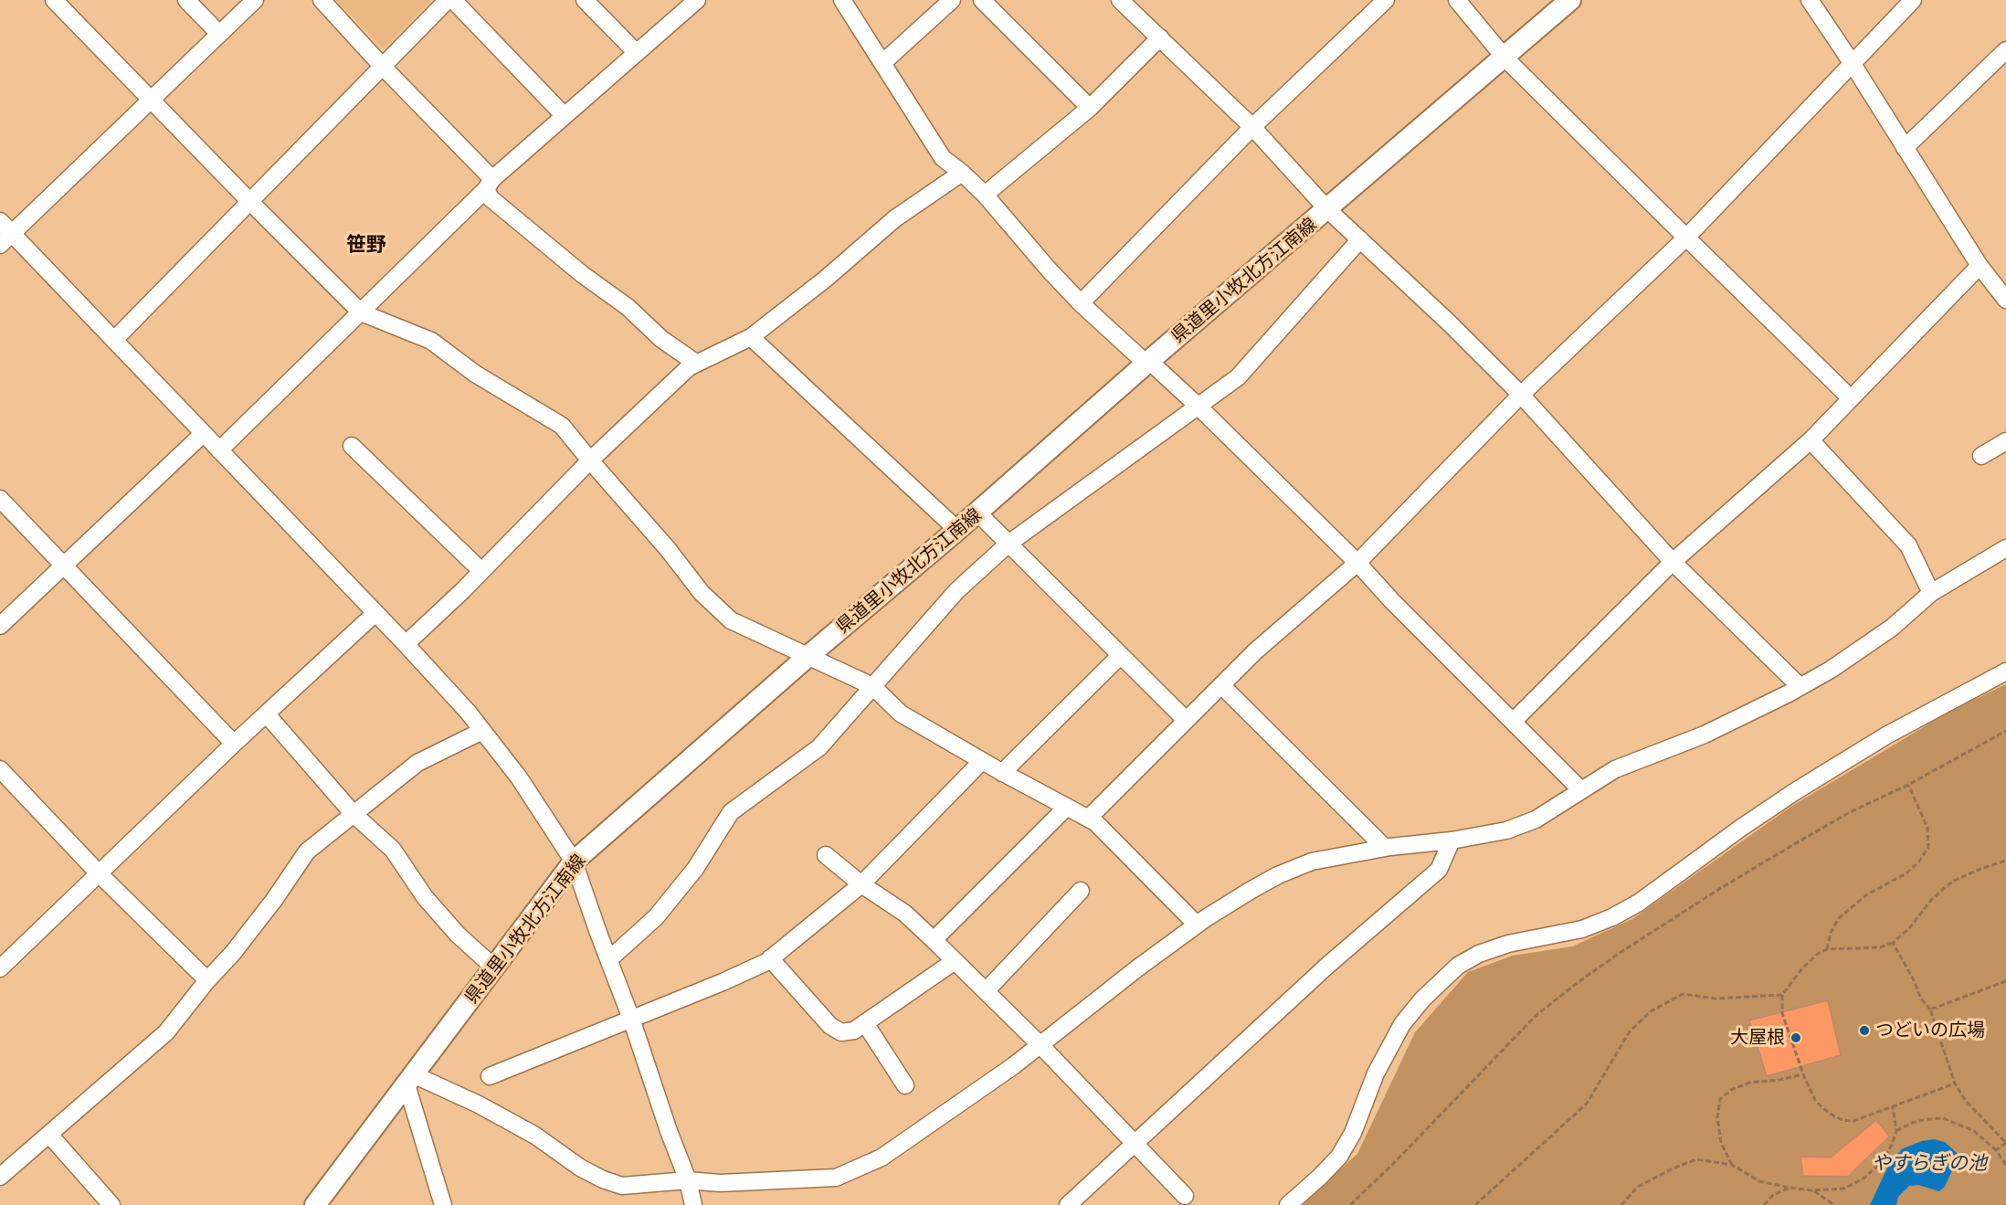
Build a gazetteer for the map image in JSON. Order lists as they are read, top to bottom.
{
  "streets": {
    "main road": ["県道里小牧北方江南線"]
  },
  "districts": ["笹野"],
  "water": ["やすらぎの池"],
  "places": ["つどいの広場", "大屋根"]
}
